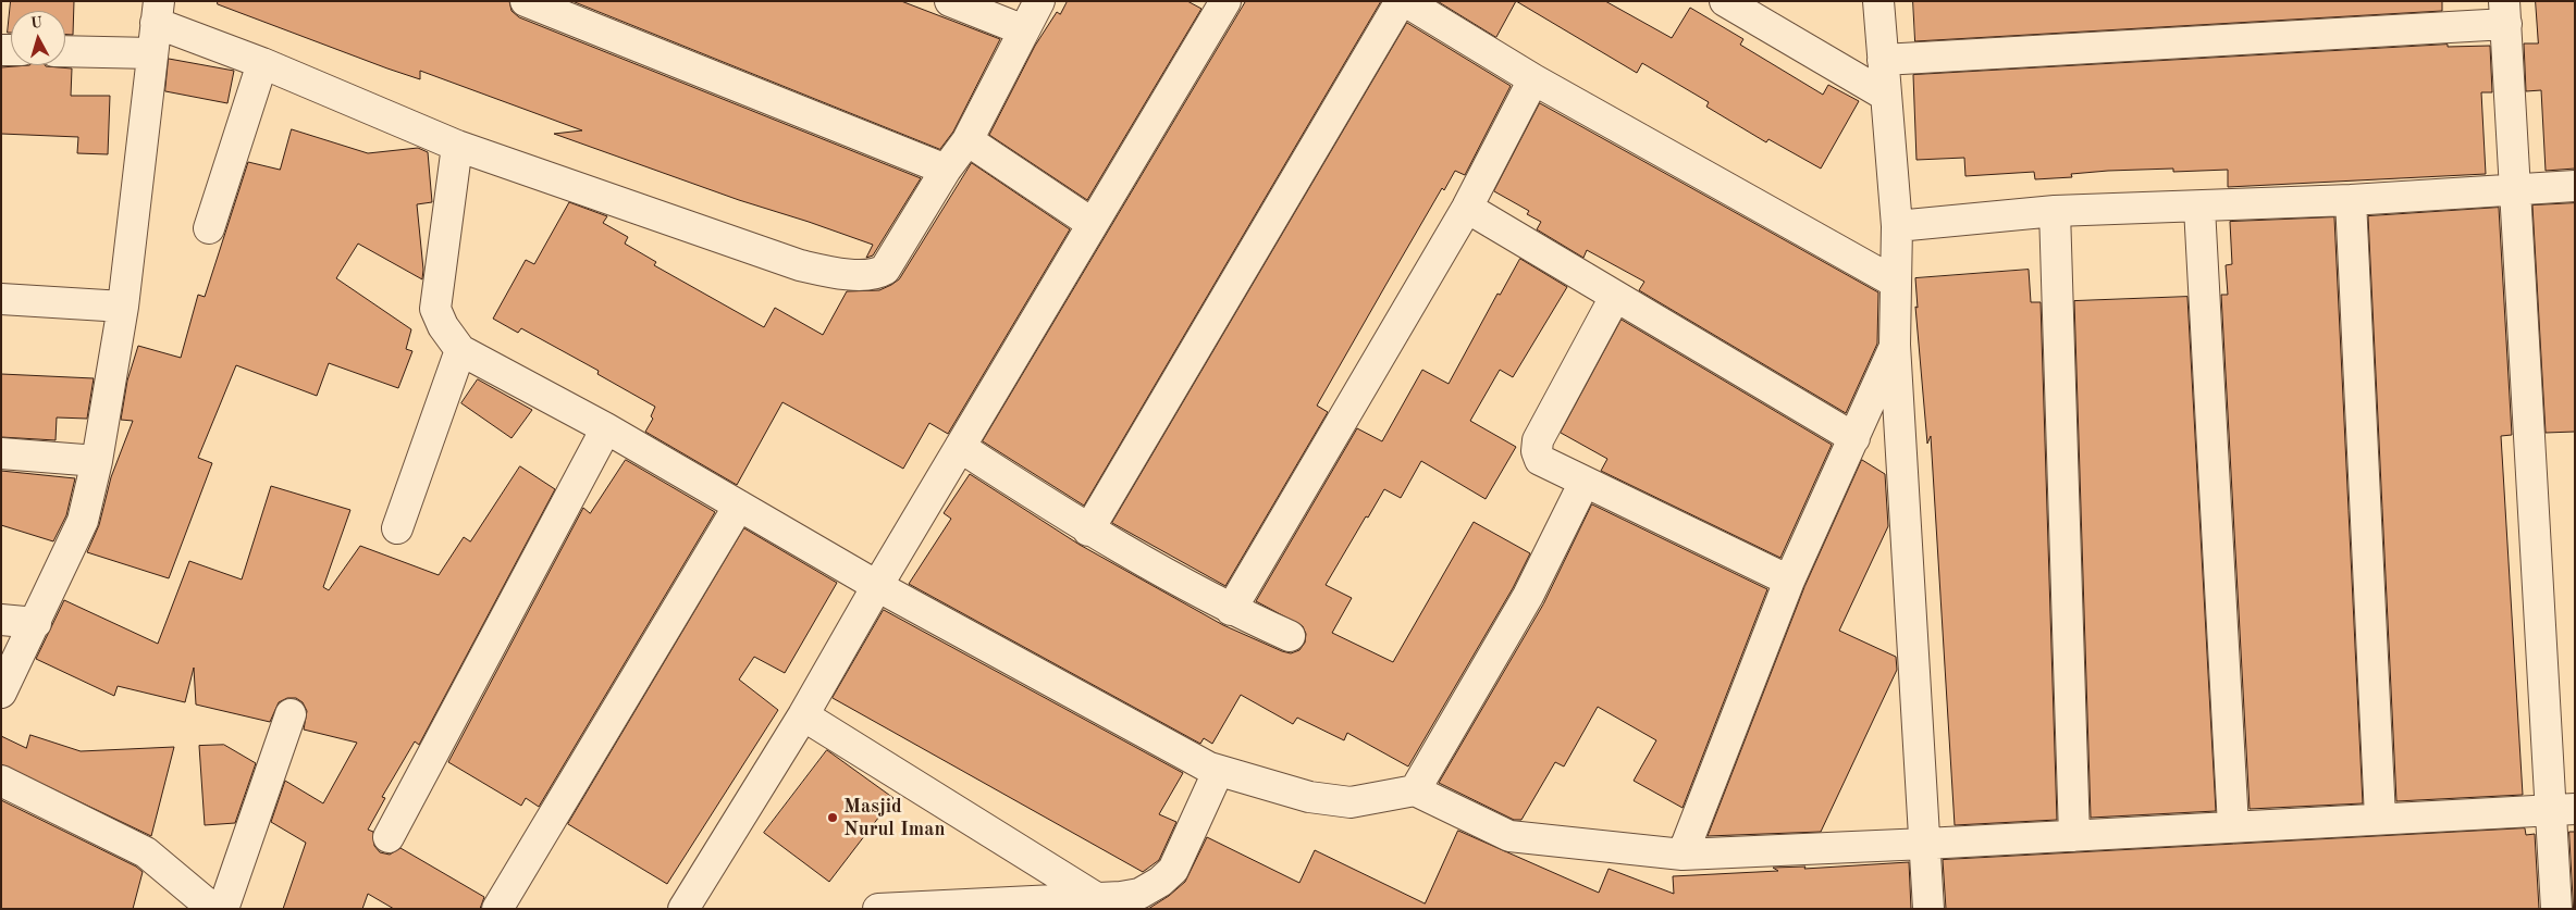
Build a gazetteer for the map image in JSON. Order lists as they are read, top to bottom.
{
  "places": ["Masjid Nurul Iman"],
  "north": "top"
}
